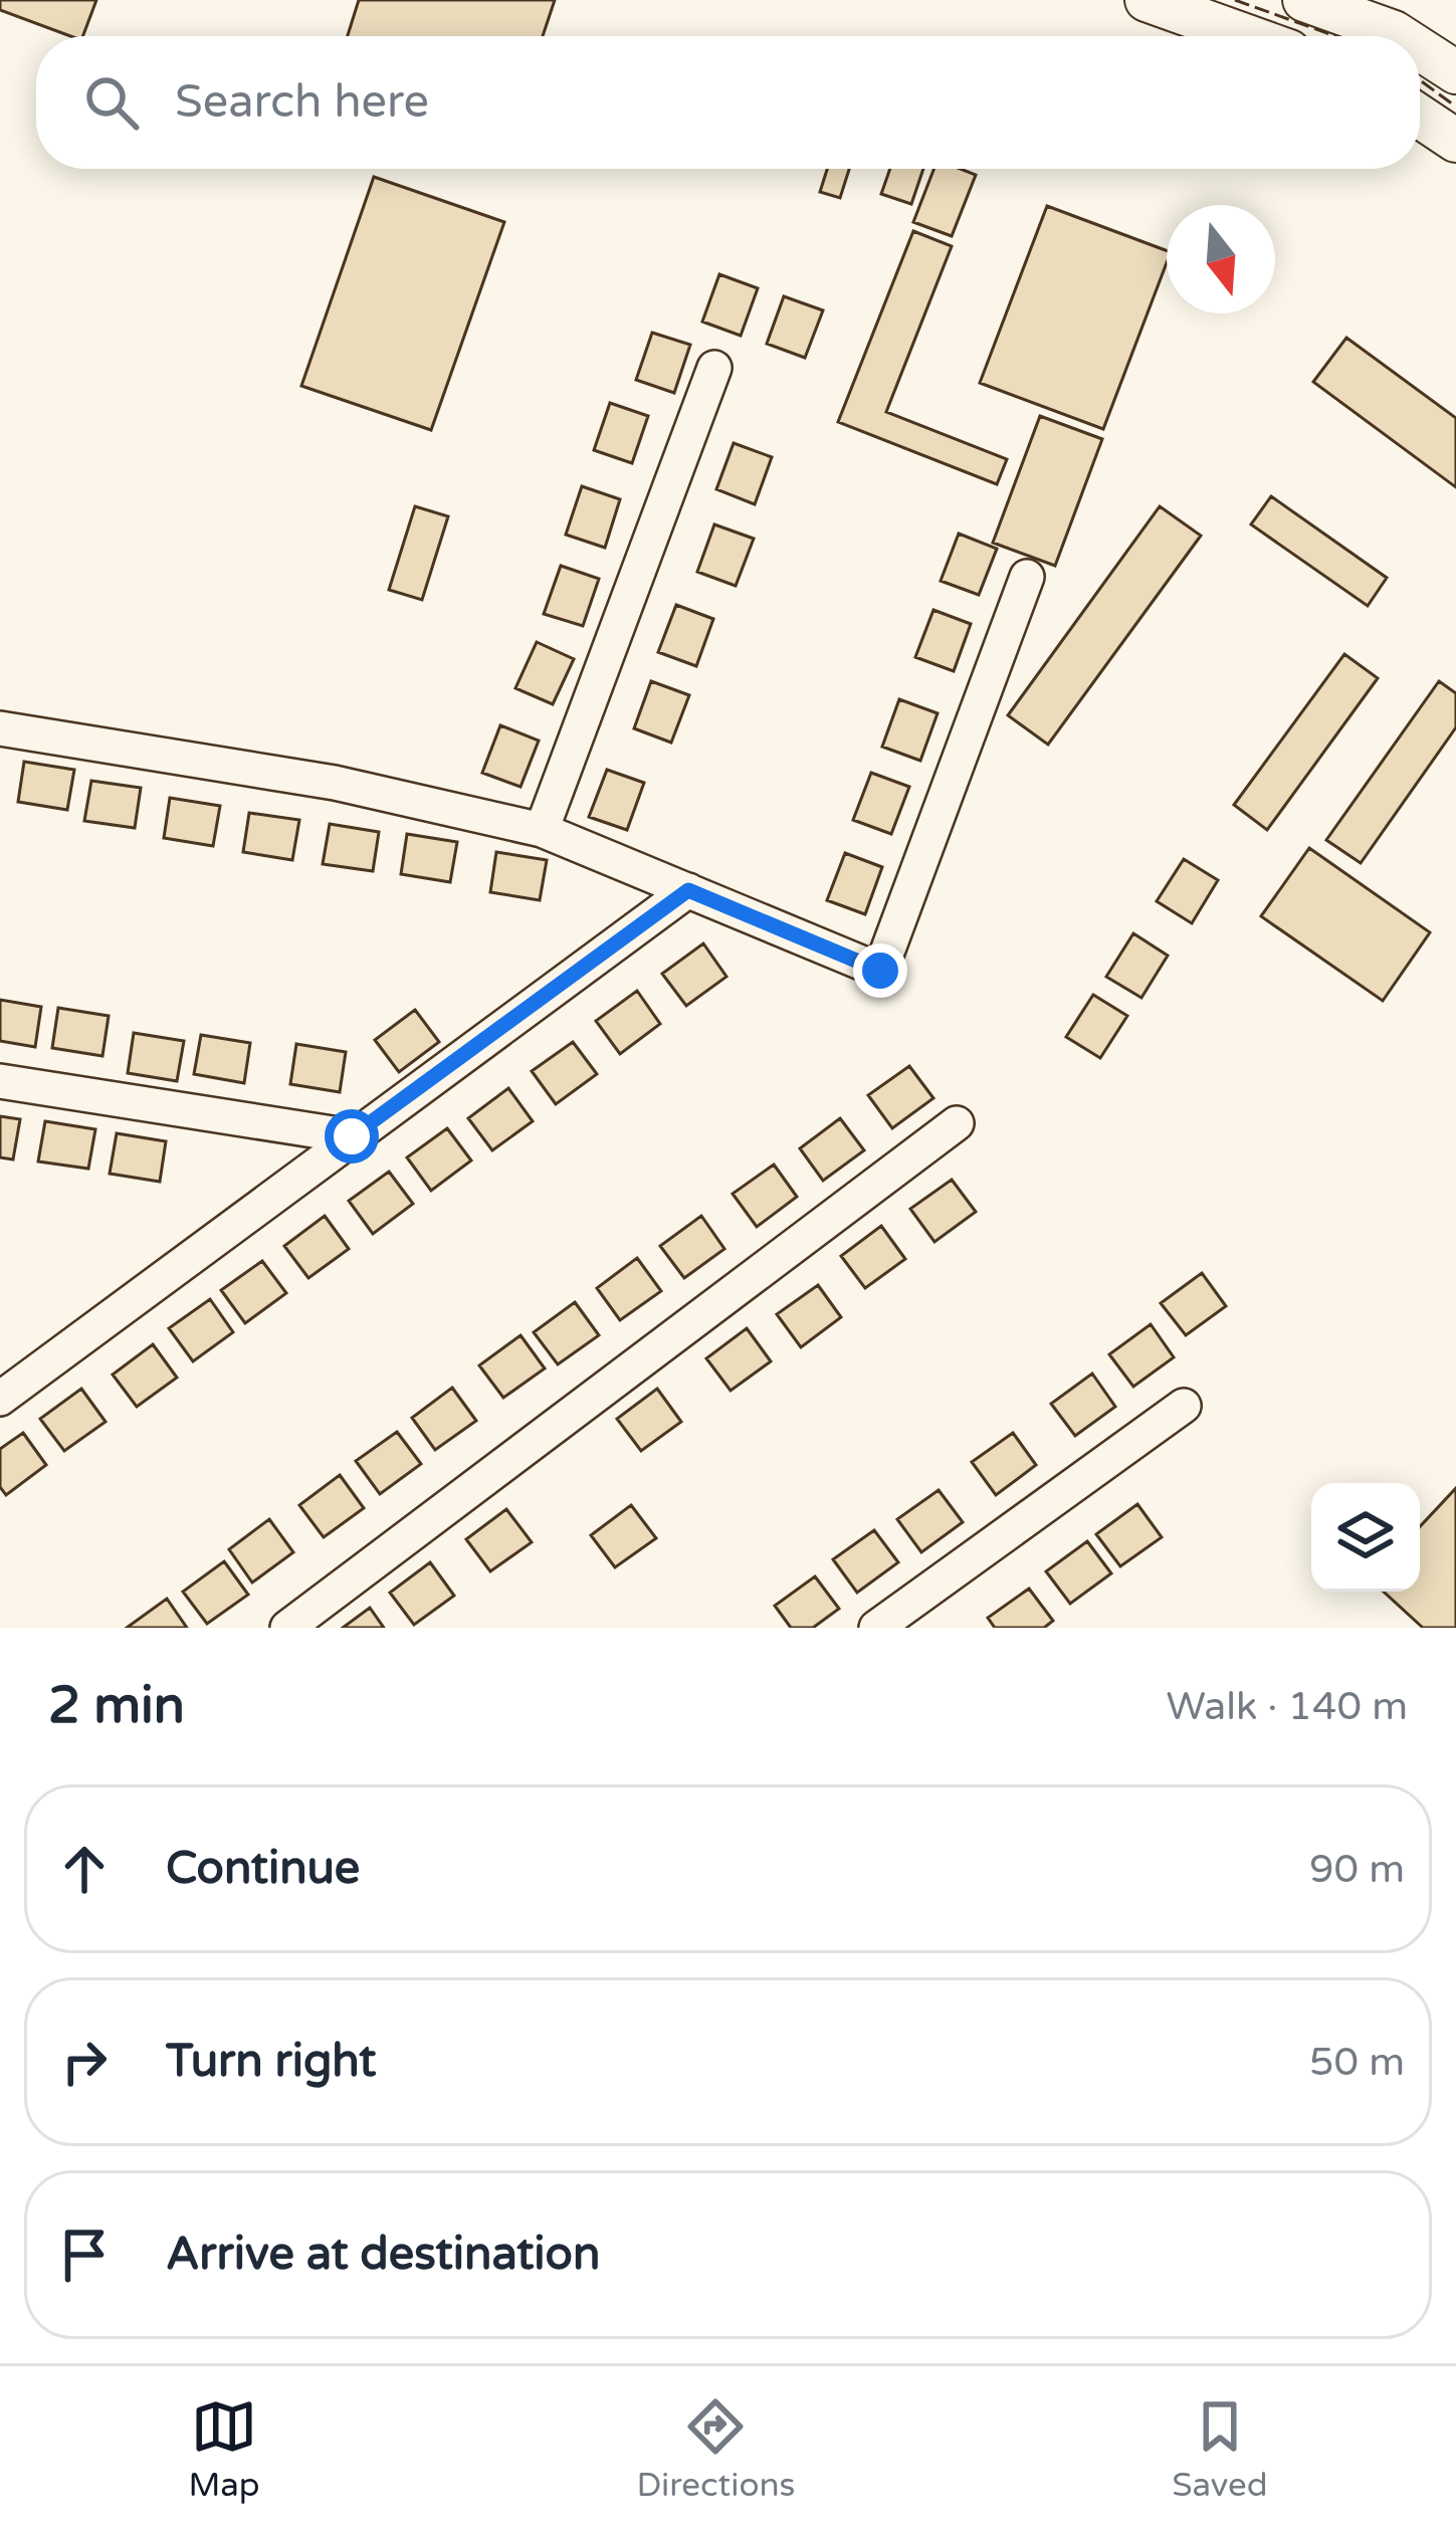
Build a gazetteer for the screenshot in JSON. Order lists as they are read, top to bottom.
{
  "north": "bottom",
  "page": {
    "search": "Search here",
    "heading": ["2 min", "Walk · 140 m"],
    "list": [
      ["Continue", "90 m"],
      ["Turn right", "50 m"],
      "Arrive at destination"
    ],
    "nav": ["Map", "Directions", "Saved"]
  }
}
